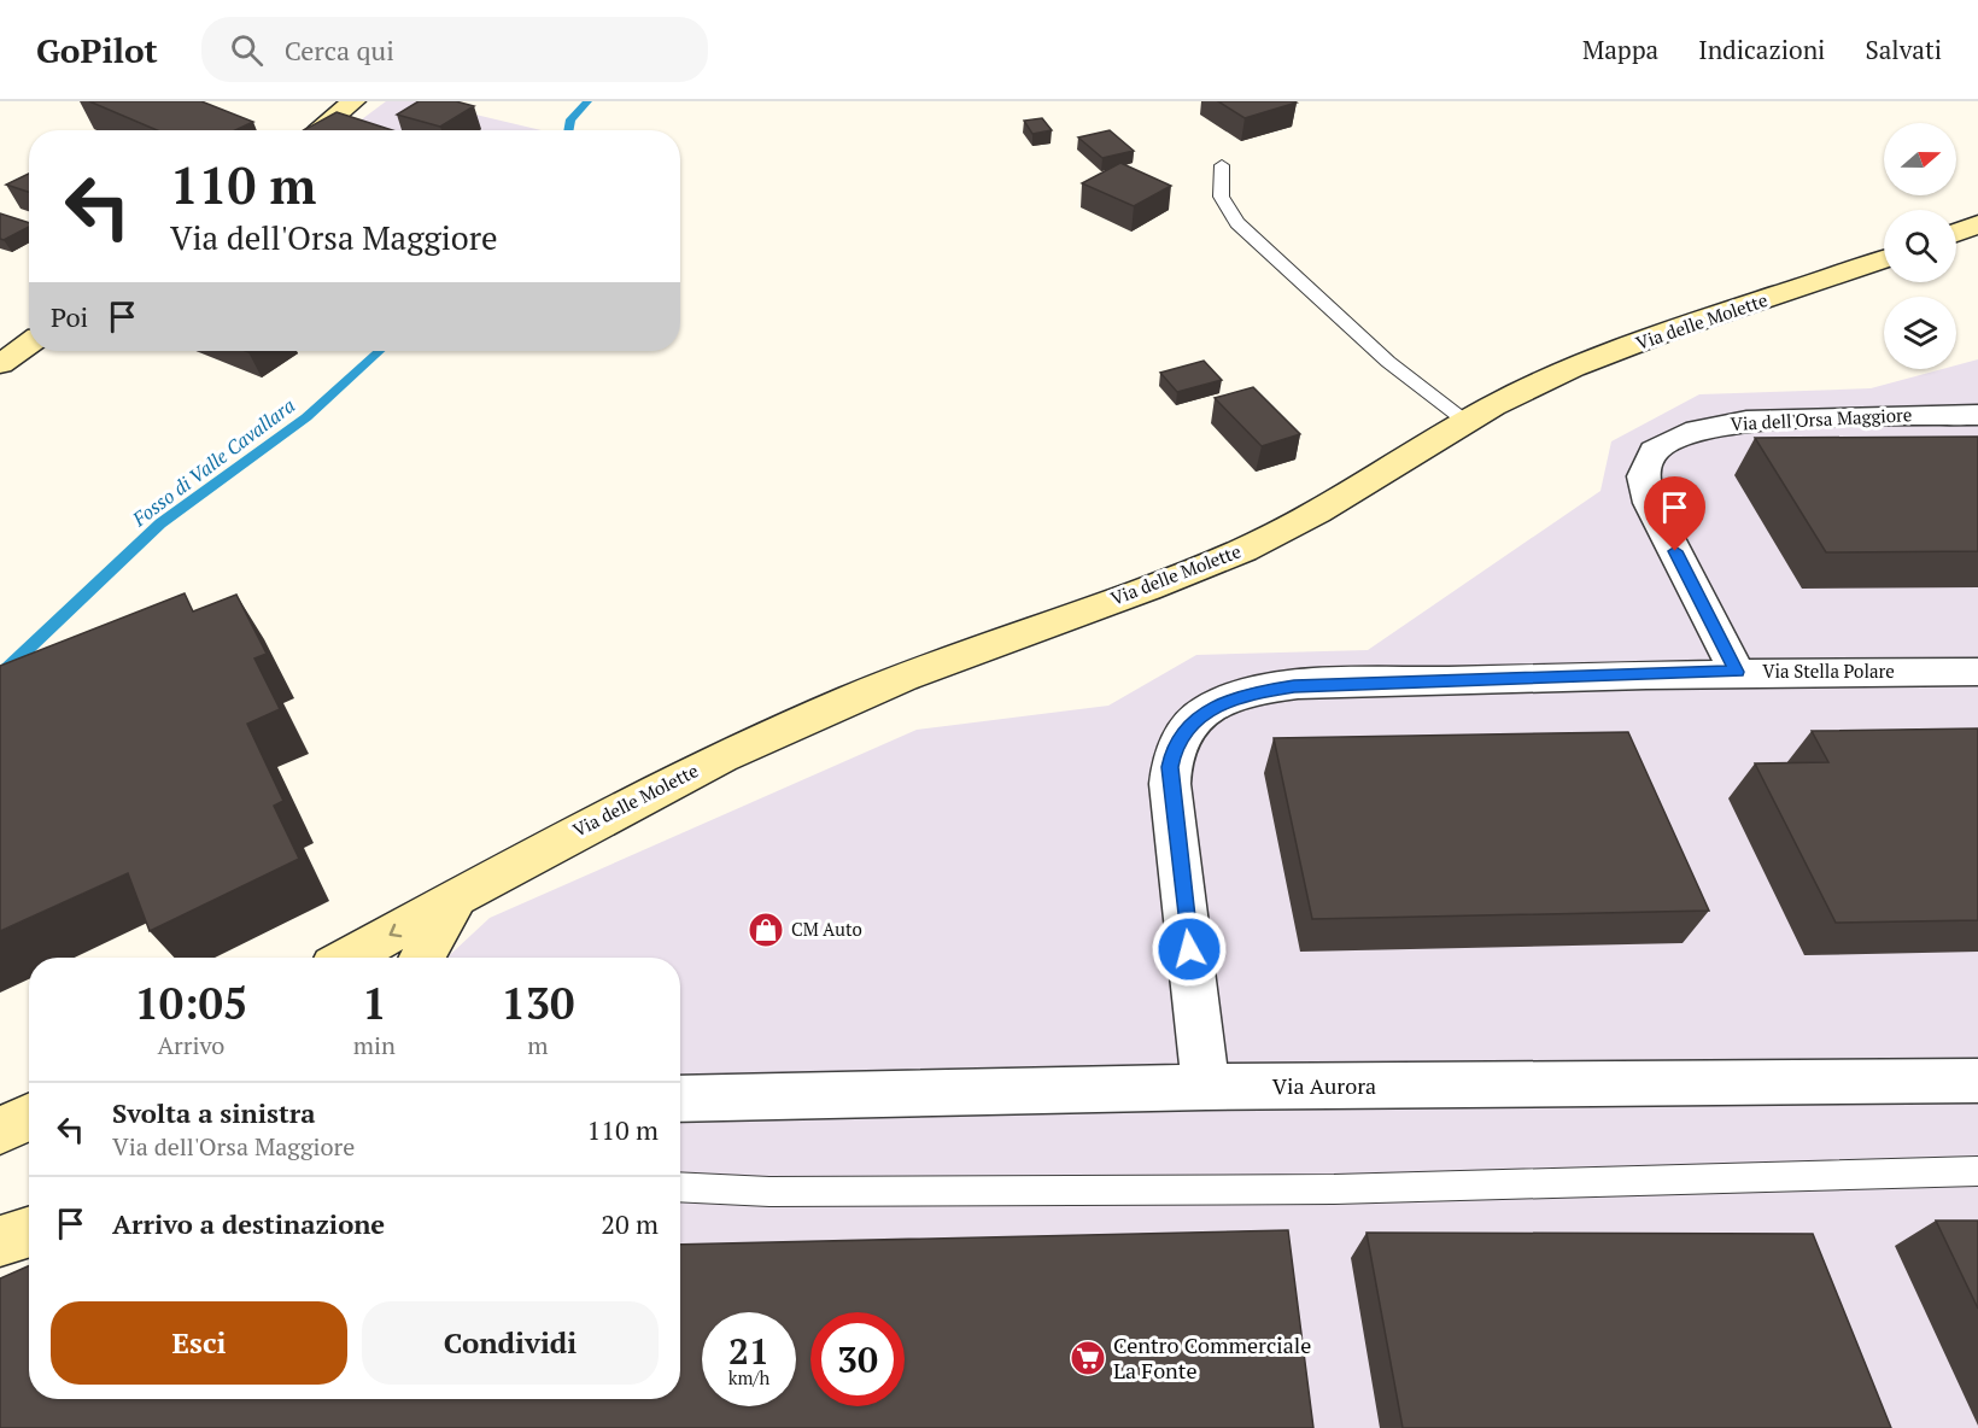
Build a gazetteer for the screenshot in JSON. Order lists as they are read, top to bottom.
{
  "streets": {
    "street": [
      "Via delle Molette",
      "Via dell'Orsa Maggiore",
      "Via Stella Polare",
      "Via Aurora"
    ]
  },
  "crossings": [
    ["Via dell'Orsa Maggiore", "Via Stella Polare"],
    ["Via Stella Polare", "Via Aurora"]
  ],
  "water": ["Fosso di Valle Cavallara"],
  "places": {
    "shop": ["CM Auto"],
    "supermarket": ["Centro Commerciale La Fonte"]
  },
  "north": "right",
  "page": {
    "header": "GoPilot",
    "search": "Cerca qui",
    "nav": ["Mappa", "Indicazioni", "Salvati"],
    "turn": ["110 m", "Via dell'Orsa Maggiore"],
    "then": "Poi",
    "eta": [
      "10:05",
      "Arrivo",
      "1",
      "min",
      "130",
      "m"
    ],
    "list": [
      {
        "name": "Svolta a sinistra",
        "note": "Via dell'Orsa Maggiore",
        "value": "110 m"
      },
      {
        "name": "Arrivo a destinazione",
        "value": "20 m"
      }
    ],
    "buttons": ["Esci", "Condividi"],
    "speed": "21 km/h",
    "limit": "30"
  }
}
